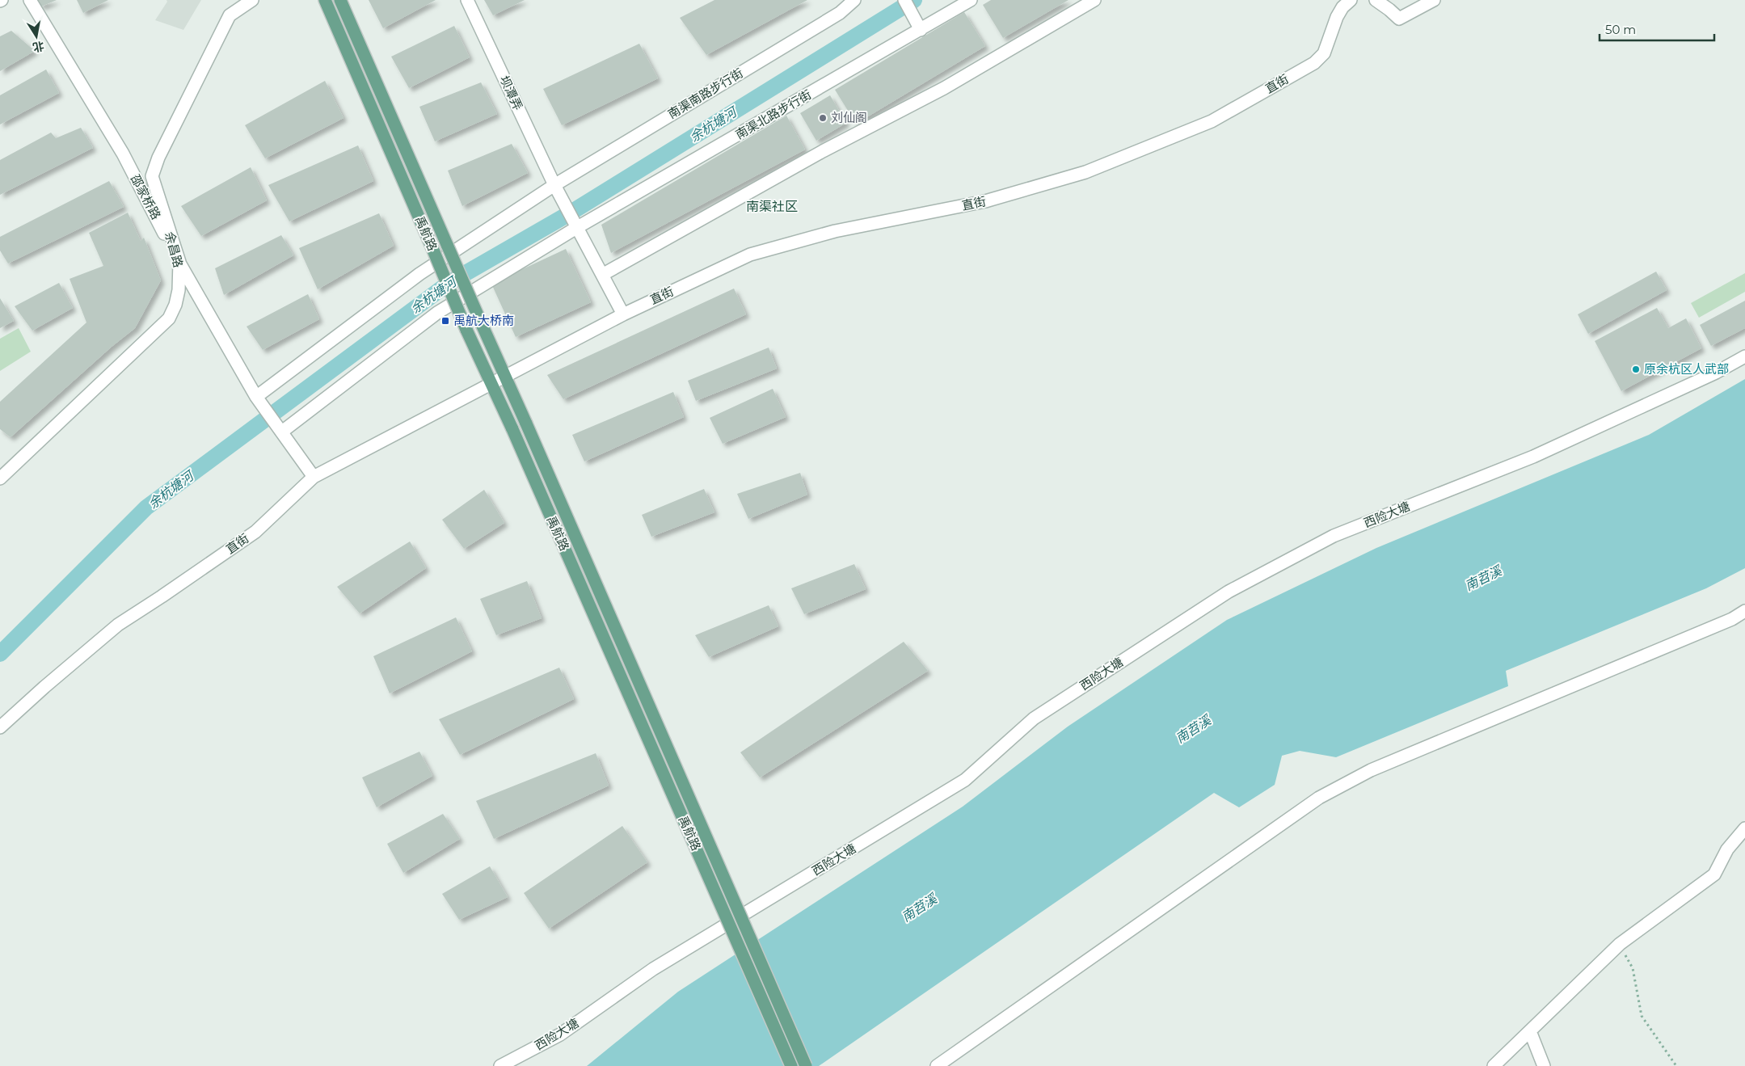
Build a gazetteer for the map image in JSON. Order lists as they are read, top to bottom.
{
  "streets": {
    "main road": ["禹航路"],
    "street": [
      "直街",
      "坝潭弄",
      "南渠南路步行街",
      "南渠北路步行街",
      "邵家桥路",
      "余昌路",
      "西险大塘"
    ]
  },
  "crossings": [
    ["直街", "坝潭弄"],
    ["直街", "邵家桥路"],
    ["直街", "禹航路"],
    ["坝潭弄", "南渠南路步行街"],
    ["坝潭弄", "南渠北路步行街"],
    ["南渠南路步行街", "邵家桥路"],
    ["南渠北路步行街", "邵家桥路"],
    ["邵家桥路", "余昌路"]
  ],
  "districts": ["南渠社区"],
  "water": ["余杭塘河", "南苕溪"],
  "places": {
    "other": ["刘仙阁", "原余杭区人武部"],
    "transit": ["禹航大桥南"]
  },
  "scale_bar": "50 m",
  "north": "bottom"
}
